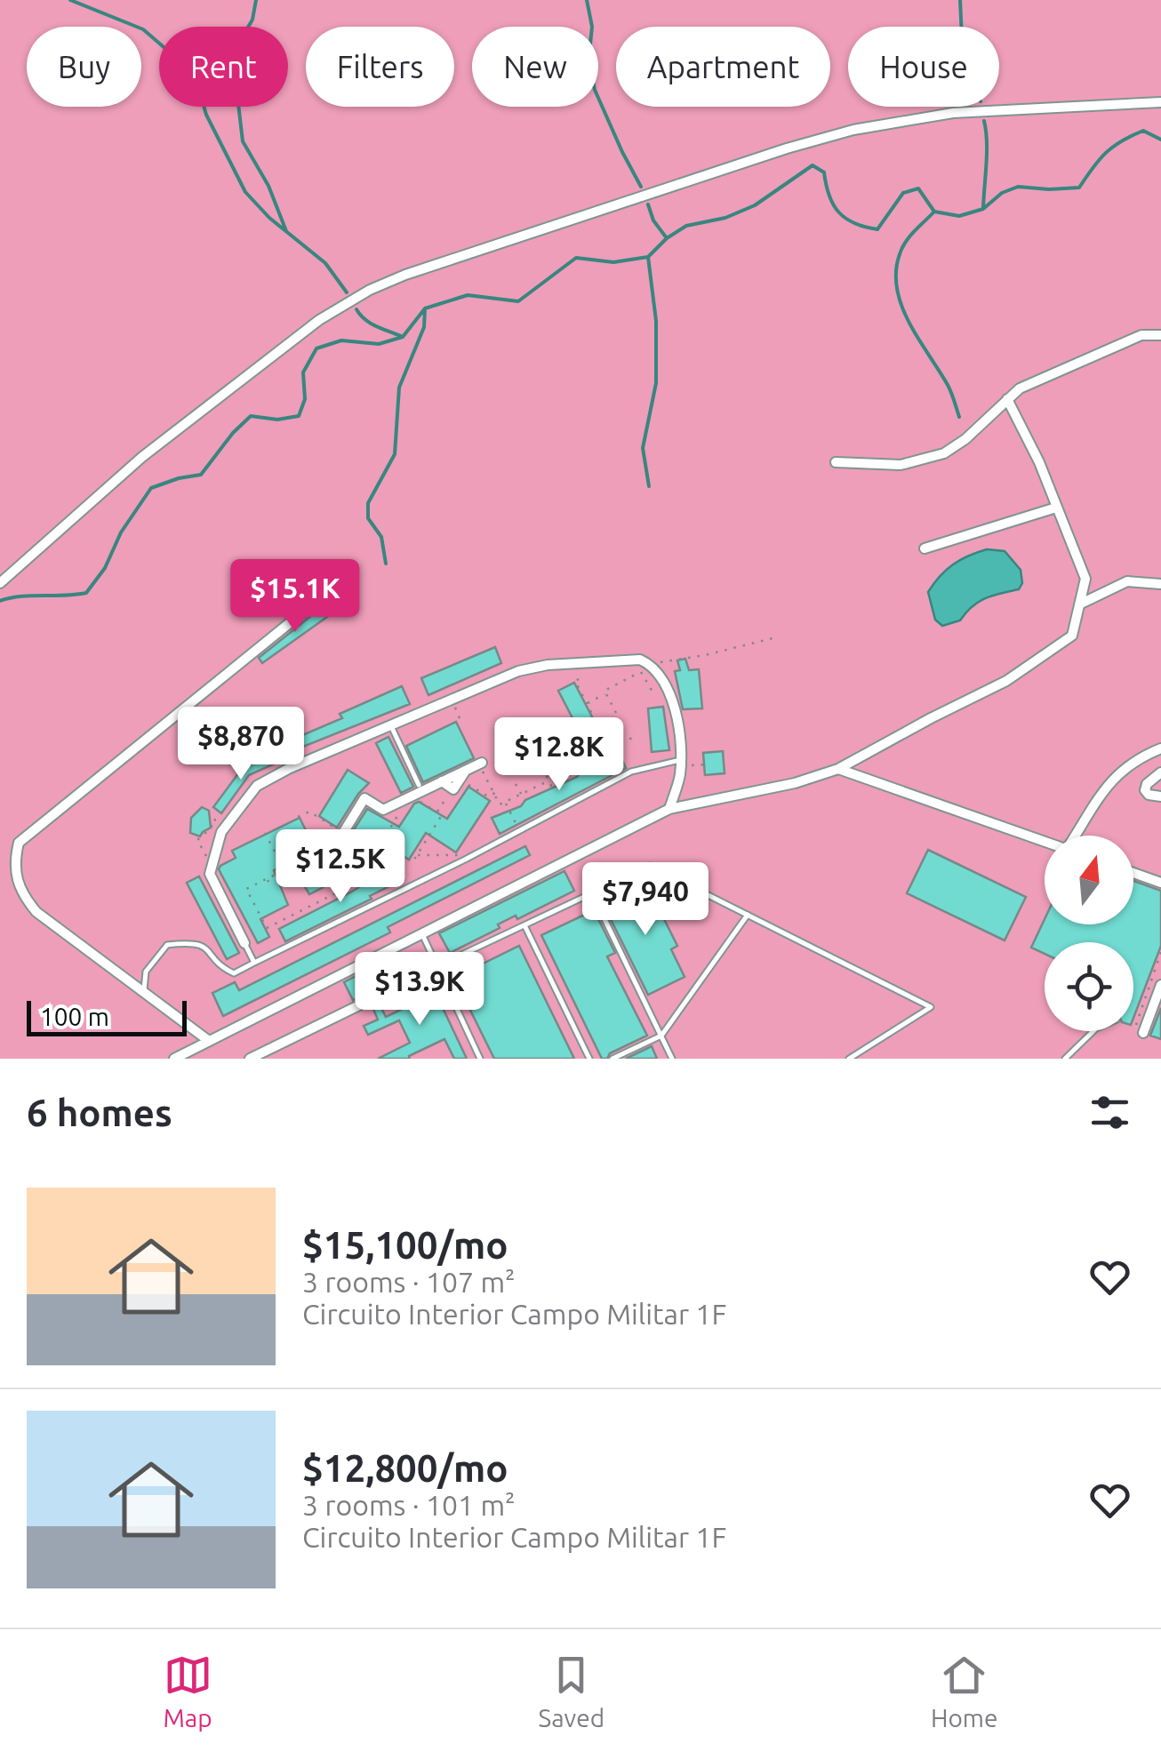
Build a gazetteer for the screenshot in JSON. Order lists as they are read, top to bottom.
{
  "scale_bar": "100 m",
  "north": "top",
  "page": {
    "chip": [
      "Buy",
      "Rent",
      "Filters",
      "New",
      "Apartment",
      "House"
    ],
    "price": [
      "$15.1K",
      "$8,870",
      "$12.8K",
      "$12.5K",
      "$7,940",
      "$13.9K"
    ],
    "scale": "100 m",
    "heading": "6 homes",
    "list": [
      {
        "name": "$15,100/mo",
        "note": "3 rooms · 107 m² · Circuito Interior Campo Militar 1F"
      },
      {
        "name": "$12,800/mo",
        "note": "3 rooms · 101 m² · Circuito Interior Campo Militar 1F"
      }
    ],
    "tabs": ["Map", "Saved", "Home"]
  }
}
